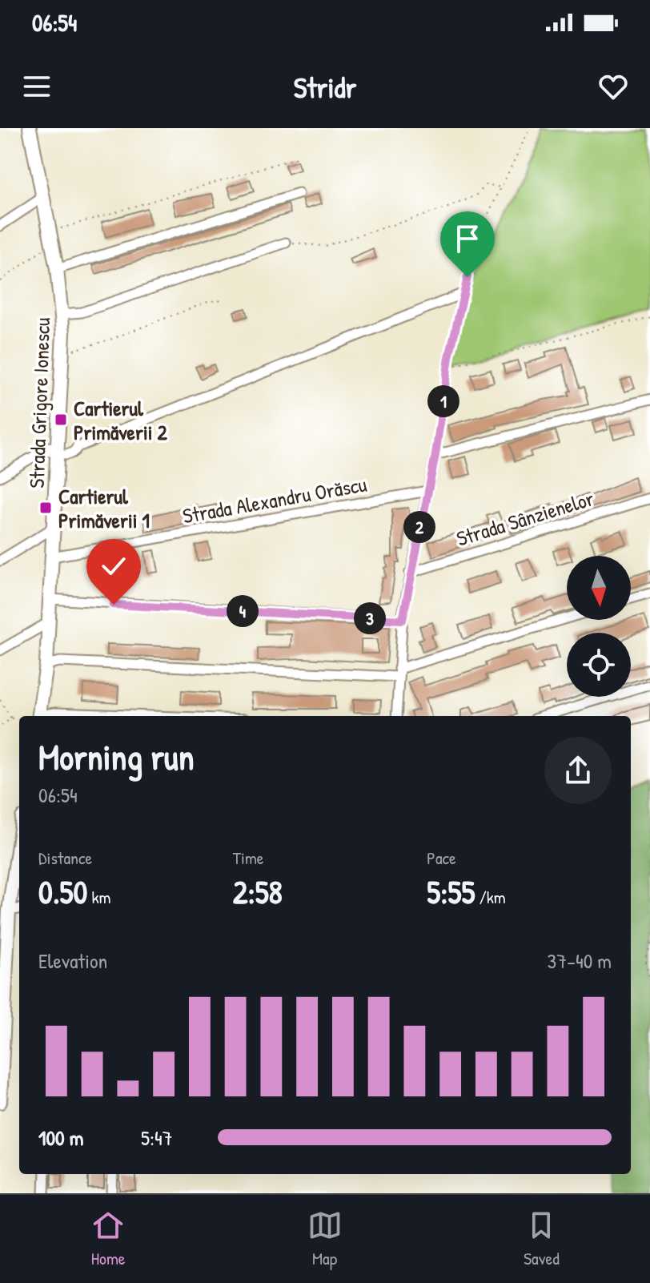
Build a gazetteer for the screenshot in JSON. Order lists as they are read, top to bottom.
{
  "streets": {
    "main road": ["Strada Grigore Ionescu"],
    "street": ["Strada Alexandru Orăscu", "Strada Sânzienelor"]
  },
  "crossings": [
    ["Strada Grigore Ionescu", "Strada Alexandru Orăscu"]
  ],
  "places": {
    "transit": ["Cartierul Primăverii 2", "Cartierul Primăverii 1"]
  },
  "north": "bottom",
  "page": {
    "status": "06:54",
    "header": "Stridr",
    "pins": [
      "1",
      "2",
      "4",
      "3"
    ],
    "heading": ["Morning run", "06:54"],
    "stats": [
      ["Distance", "0.50 km"],
      ["Time", "2:58"],
      ["Pace", "5:55 /km"]
    ],
    "chart": ["Elevation", "37–40 m"],
    "list": [
      {
        "name": "100 m",
        "note": "5:47"
      }
    ],
    "tabs": ["Home", "Map", "Saved"]
  }
}
